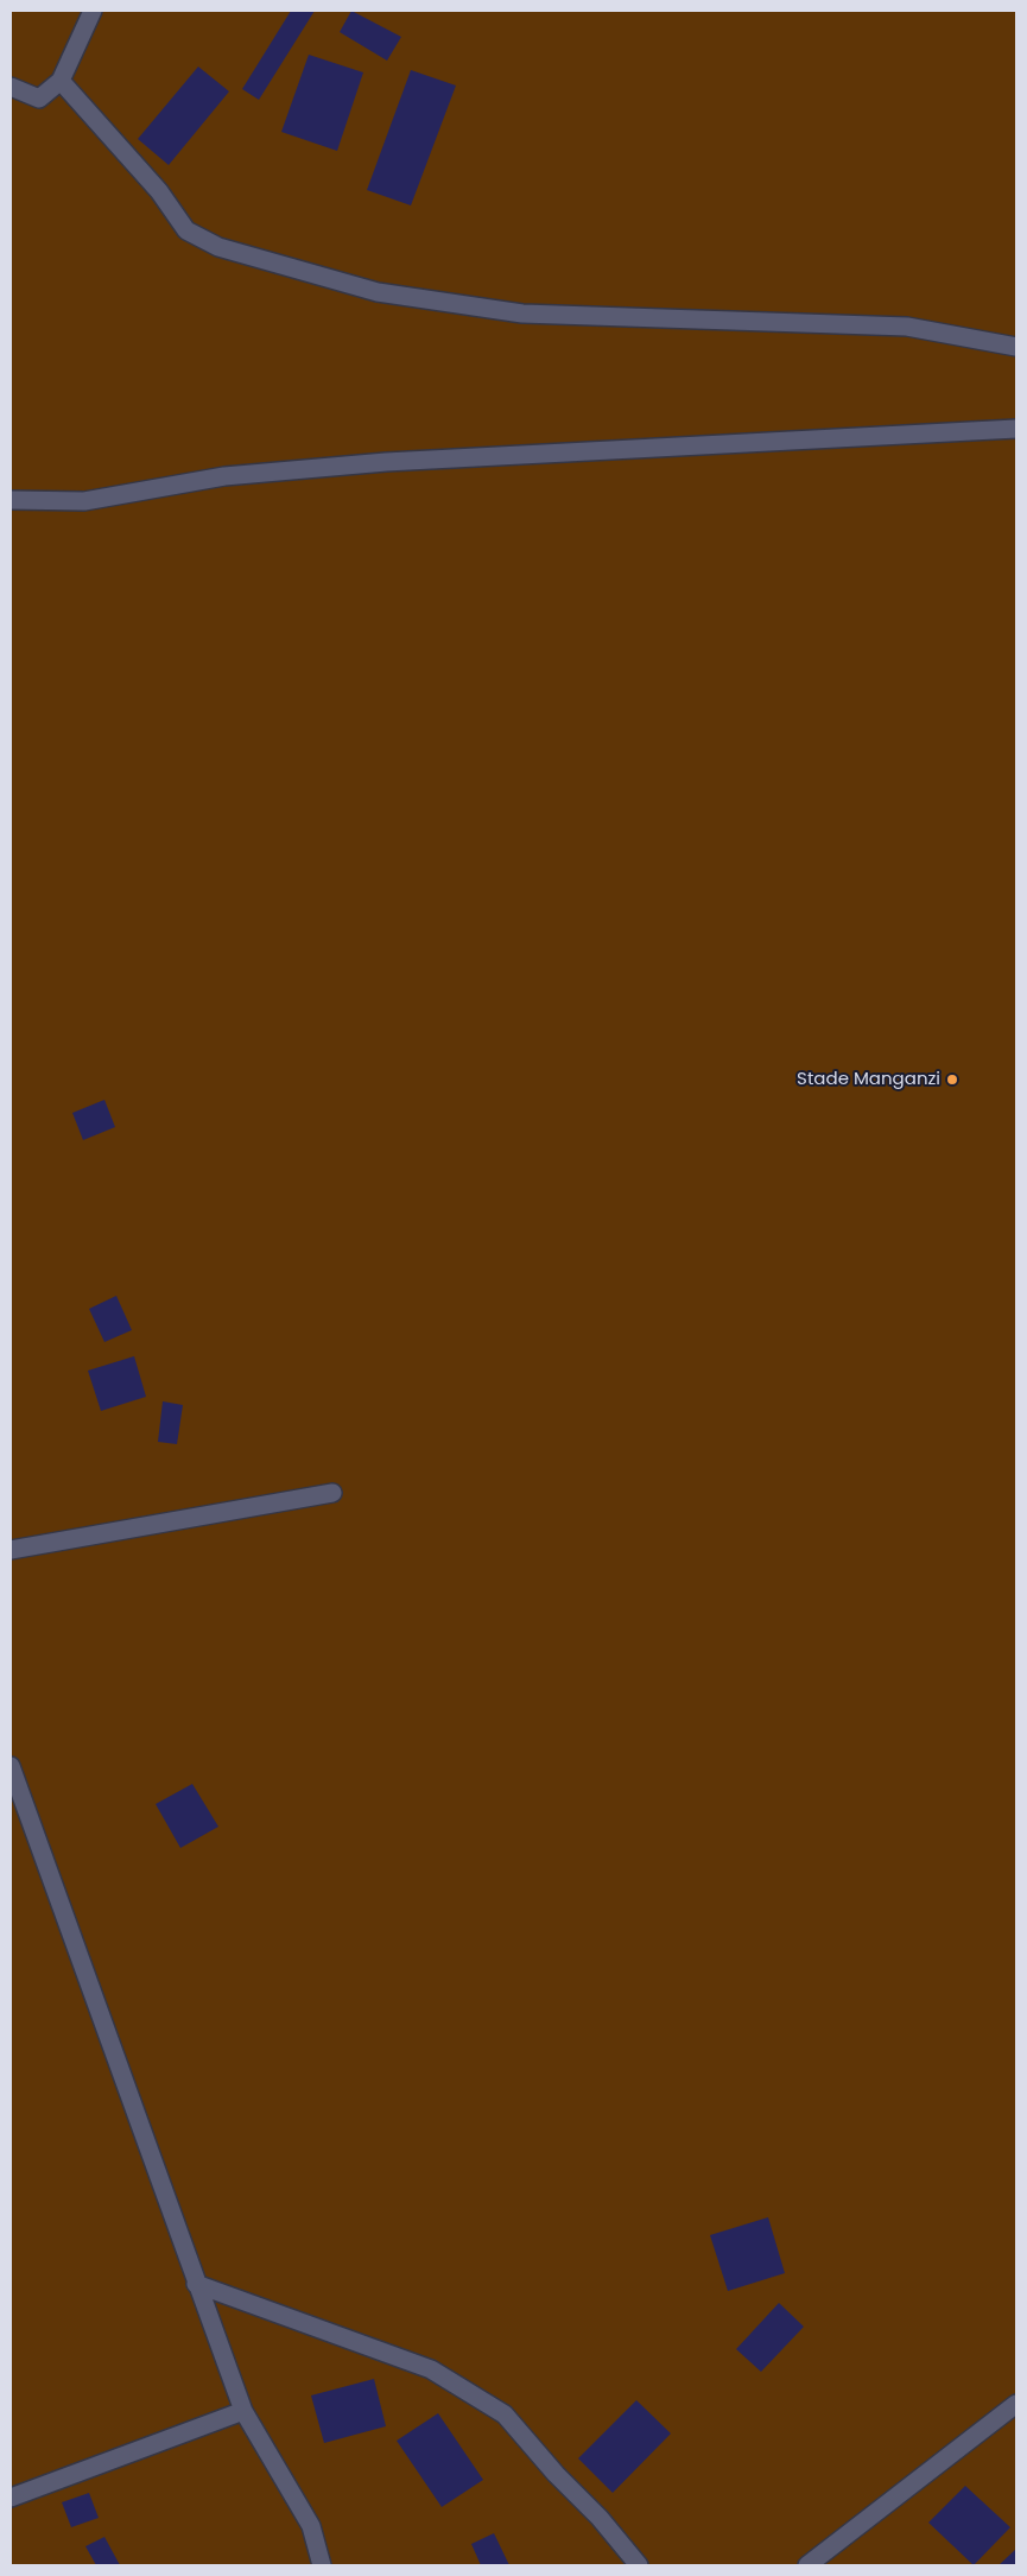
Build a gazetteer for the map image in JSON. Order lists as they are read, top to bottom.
{
  "places": ["Stade Manganzi"]
}
